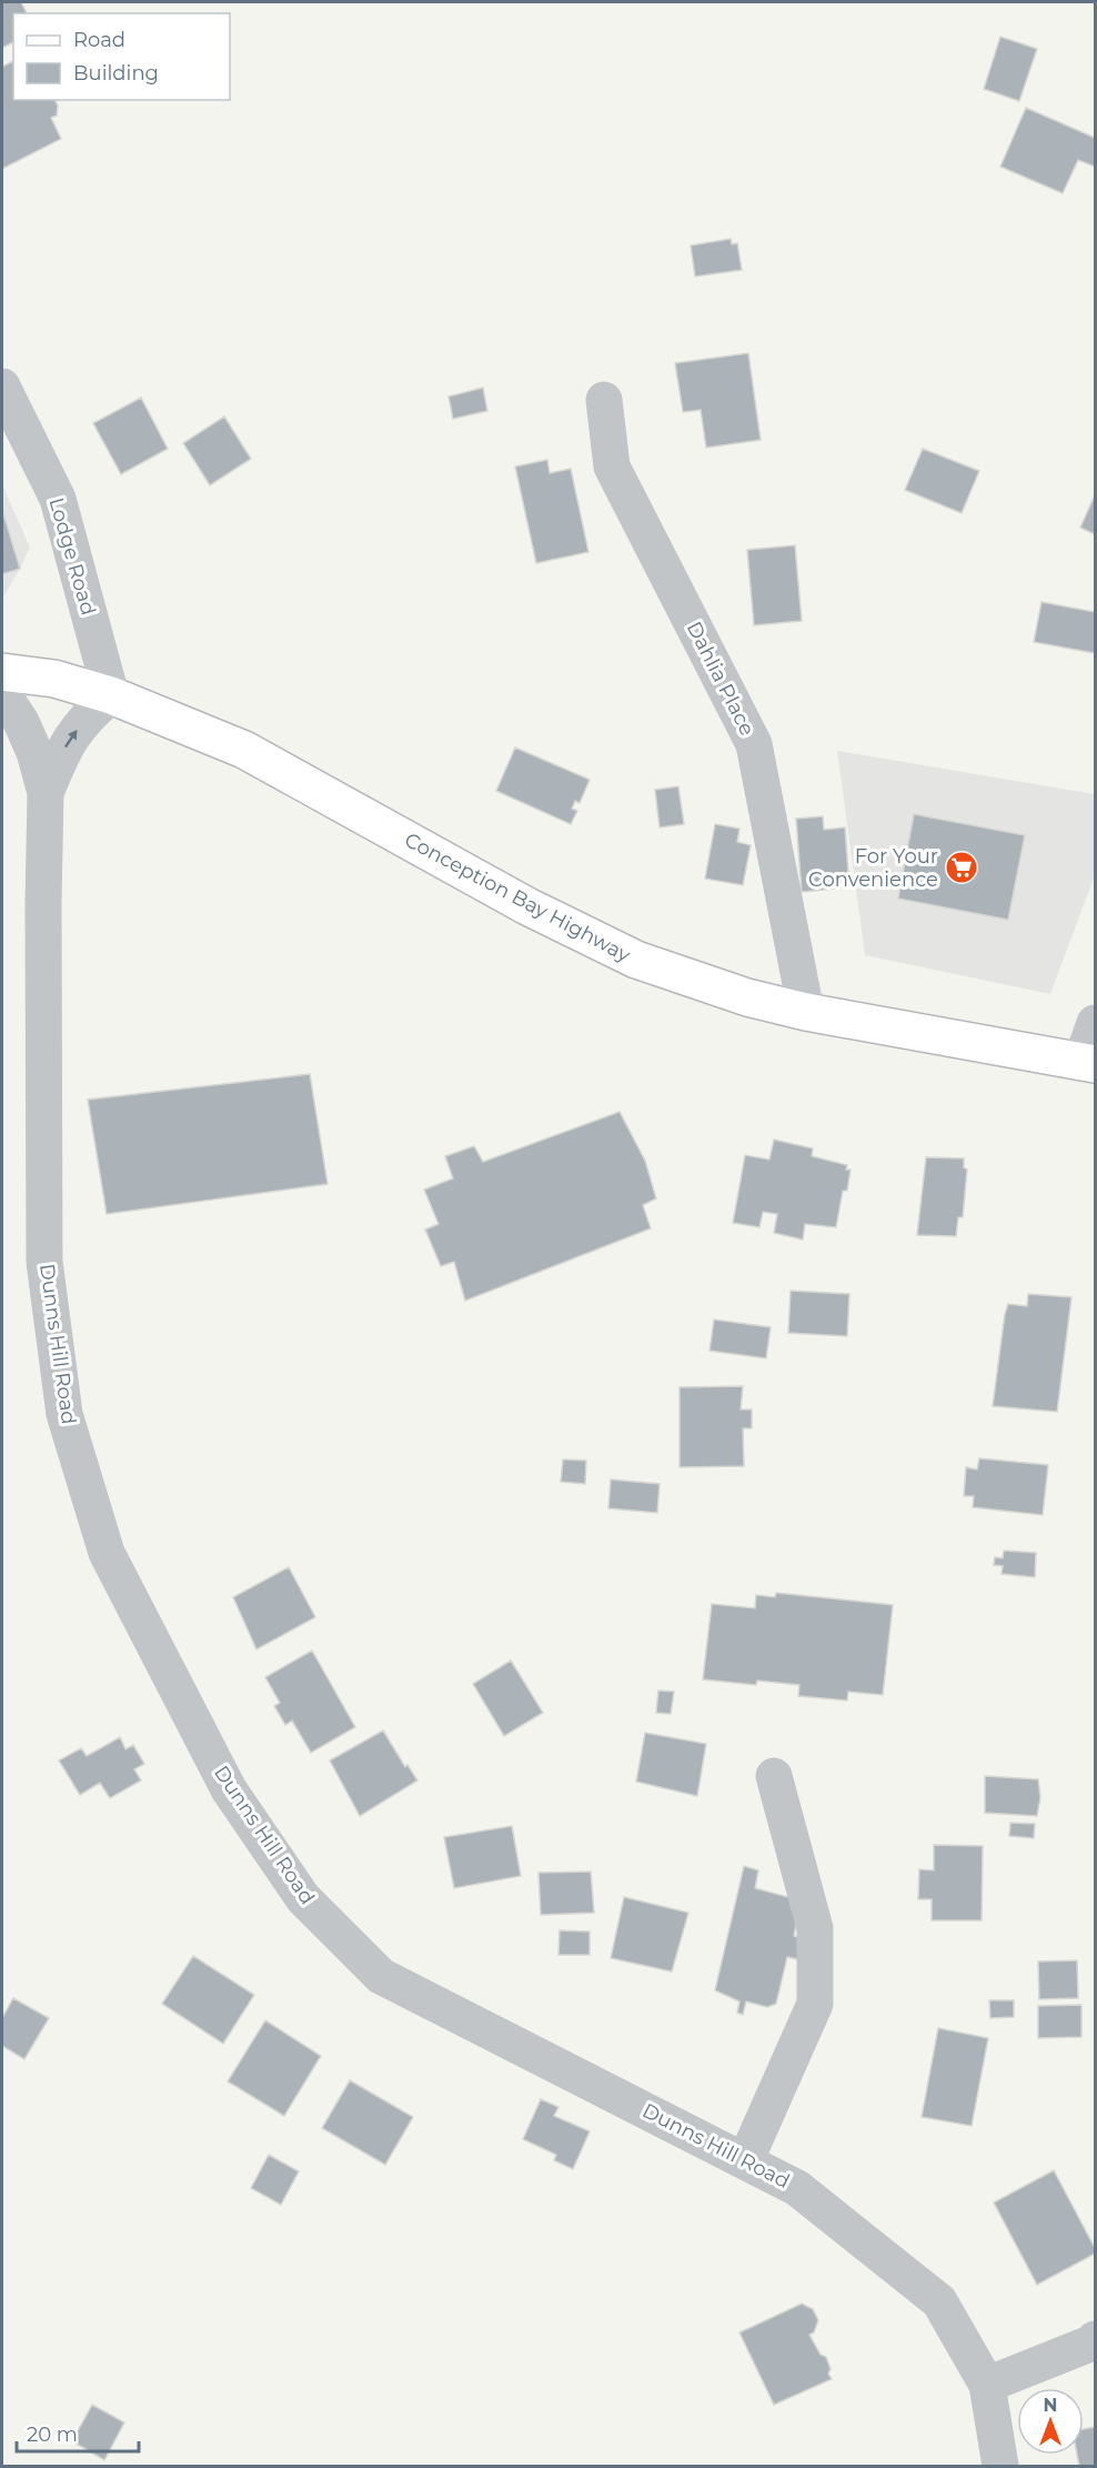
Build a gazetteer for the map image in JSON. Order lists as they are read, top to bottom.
{
  "streets": {
    "main road": ["Conception Bay Highway"],
    "street": ["Lodge Road", "Dahlia Place", "Dunns Hill Road"]
  },
  "crossings": [
    ["Lodge Road", "Conception Bay Highway"],
    ["Lodge Road", "Dunns Hill Road"],
    ["Dahlia Place", "Conception Bay Highway"],
    ["Conception Bay Highway", "Dunns Hill Road"]
  ],
  "places": {
    "supermarket": ["For Your Convenience"]
  },
  "legend": ["Road", "Building"],
  "scale_bar": "20 m",
  "north": "top"
}
